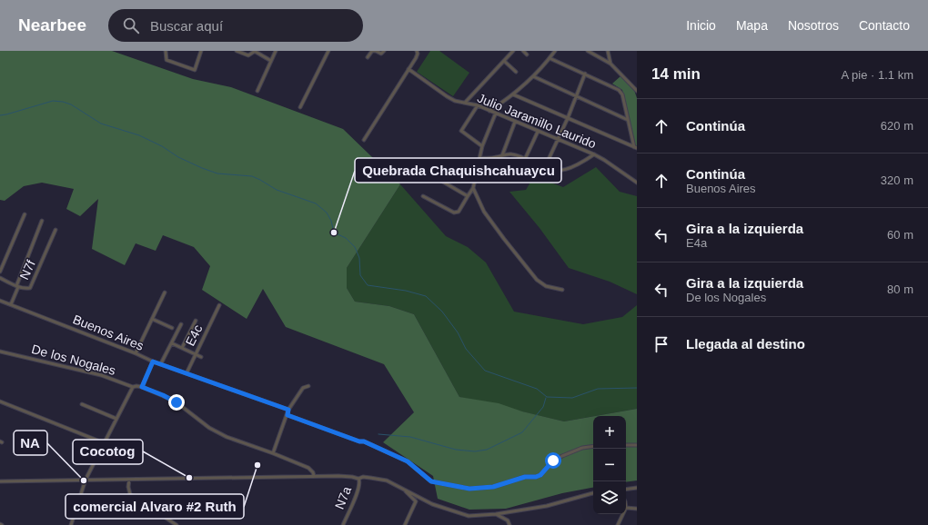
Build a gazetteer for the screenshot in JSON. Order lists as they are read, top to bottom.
{
  "streets": {
    "street": [
      "Julio Jaramillo Laurido",
      "N7f",
      "Buenos Aires",
      "E4c",
      "De los Nogales",
      "N7a"
    ]
  },
  "crossings": [
    ["Buenos Aires", "E4c"]
  ],
  "places": [
    "Quebrada Chaquishcahuaycu",
    "comercial Alvaro #2 Ruth",
    "Cocotog",
    "NA"
  ],
  "page": {
    "header": "Nearbee",
    "search": "Buscar aquí",
    "nav": [
      "Inicio",
      "Mapa",
      "Nosotros",
      "Contacto"
    ],
    "heading": ["14 min", "A pie · 1.1 km"],
    "list": [
      ["Continúa", "620 m"],
      ["Continúa", "Buenos Aires", "320 m"],
      ["Gira a la izquierda", "E4a", "60 m"],
      ["Gira a la izquierda", "De los Nogales", "80 m"],
      "Llegada al destino"
    ],
    "map_buttons": ["+", "−"]
  }
}
